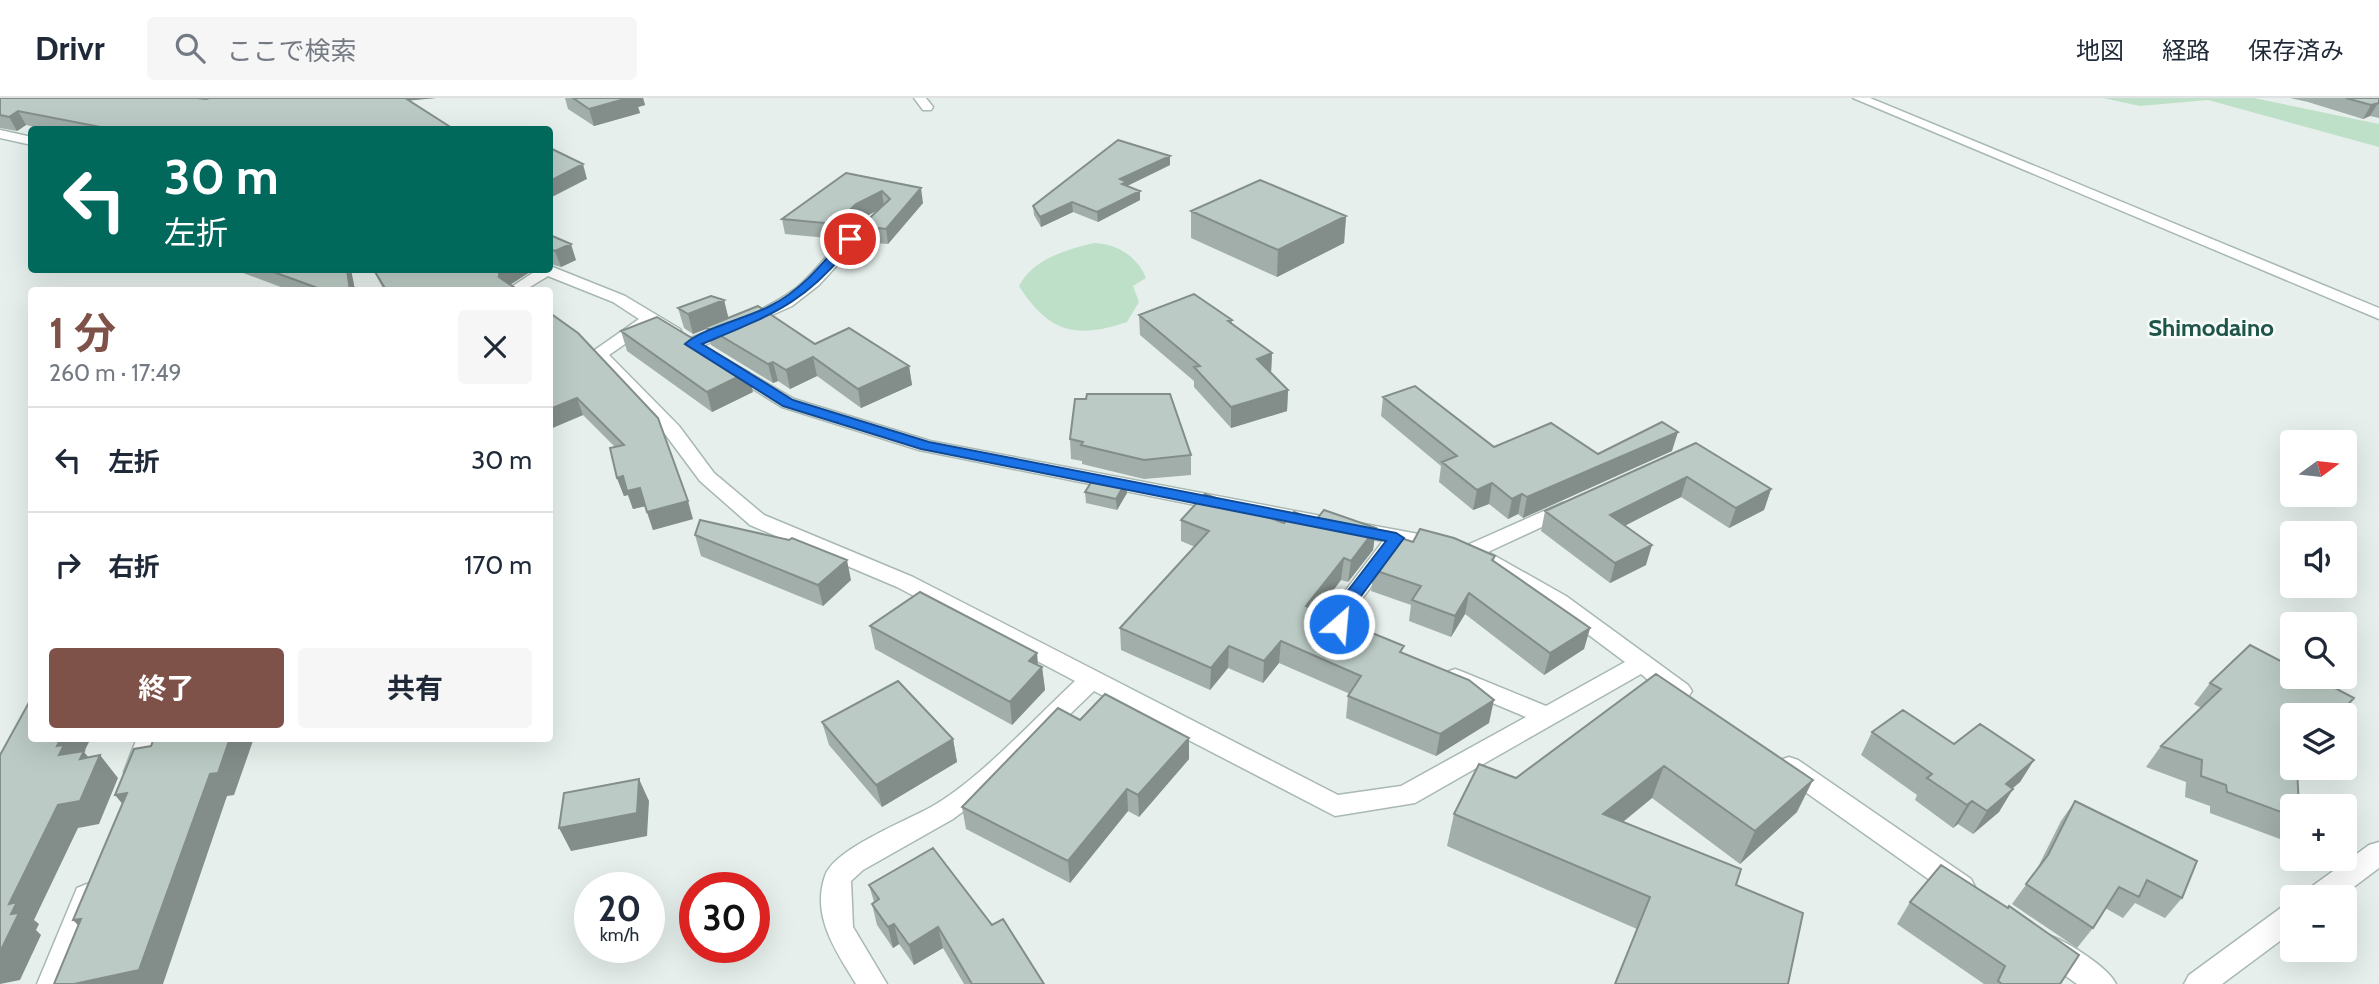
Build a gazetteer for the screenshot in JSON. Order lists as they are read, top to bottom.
{
  "districts": ["Shimodaino"],
  "north": "right",
  "page": {
    "header": "Drivr",
    "search": "ここで検索",
    "nav": ["地図", "経路", "保存済み"],
    "turn": ["30 m", "左折"],
    "heading": ["1 分", "260 m · 17:49"],
    "list": [
      {
        "name": "左折",
        "value": "30 m"
      },
      {
        "name": "右折",
        "value": "170 m"
      }
    ],
    "map_buttons": ["+", "−"],
    "buttons": ["終了", "共有"],
    "speed": "20 km/h",
    "limit": "30"
  }
}
